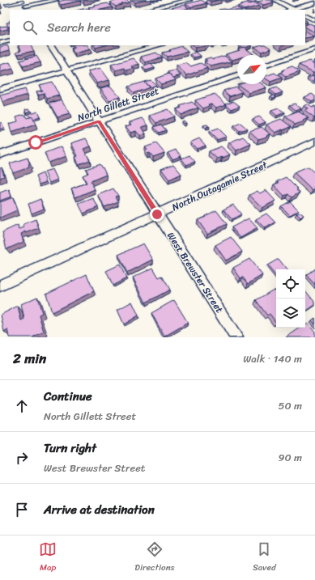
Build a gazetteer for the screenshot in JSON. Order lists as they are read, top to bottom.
{
  "streets": {
    "street": ["North Gillett Street", "North Outagamie Street", "West Brewster Street"]
  },
  "crossings": [
    ["North Gillett Street", "West Brewster Street"],
    ["North Outagamie Street", "West Brewster Street"]
  ],
  "north": "top right",
  "page": {
    "search": "Search here",
    "heading": ["2 min", "Walk · 140 m"],
    "list": [
      ["Continue", "North Gillett Street", "50 m"],
      ["Turn right", "West Brewster Street", "90 m"],
      "Arrive at destination"
    ],
    "nav": ["Map", "Directions", "Saved"]
  }
}
